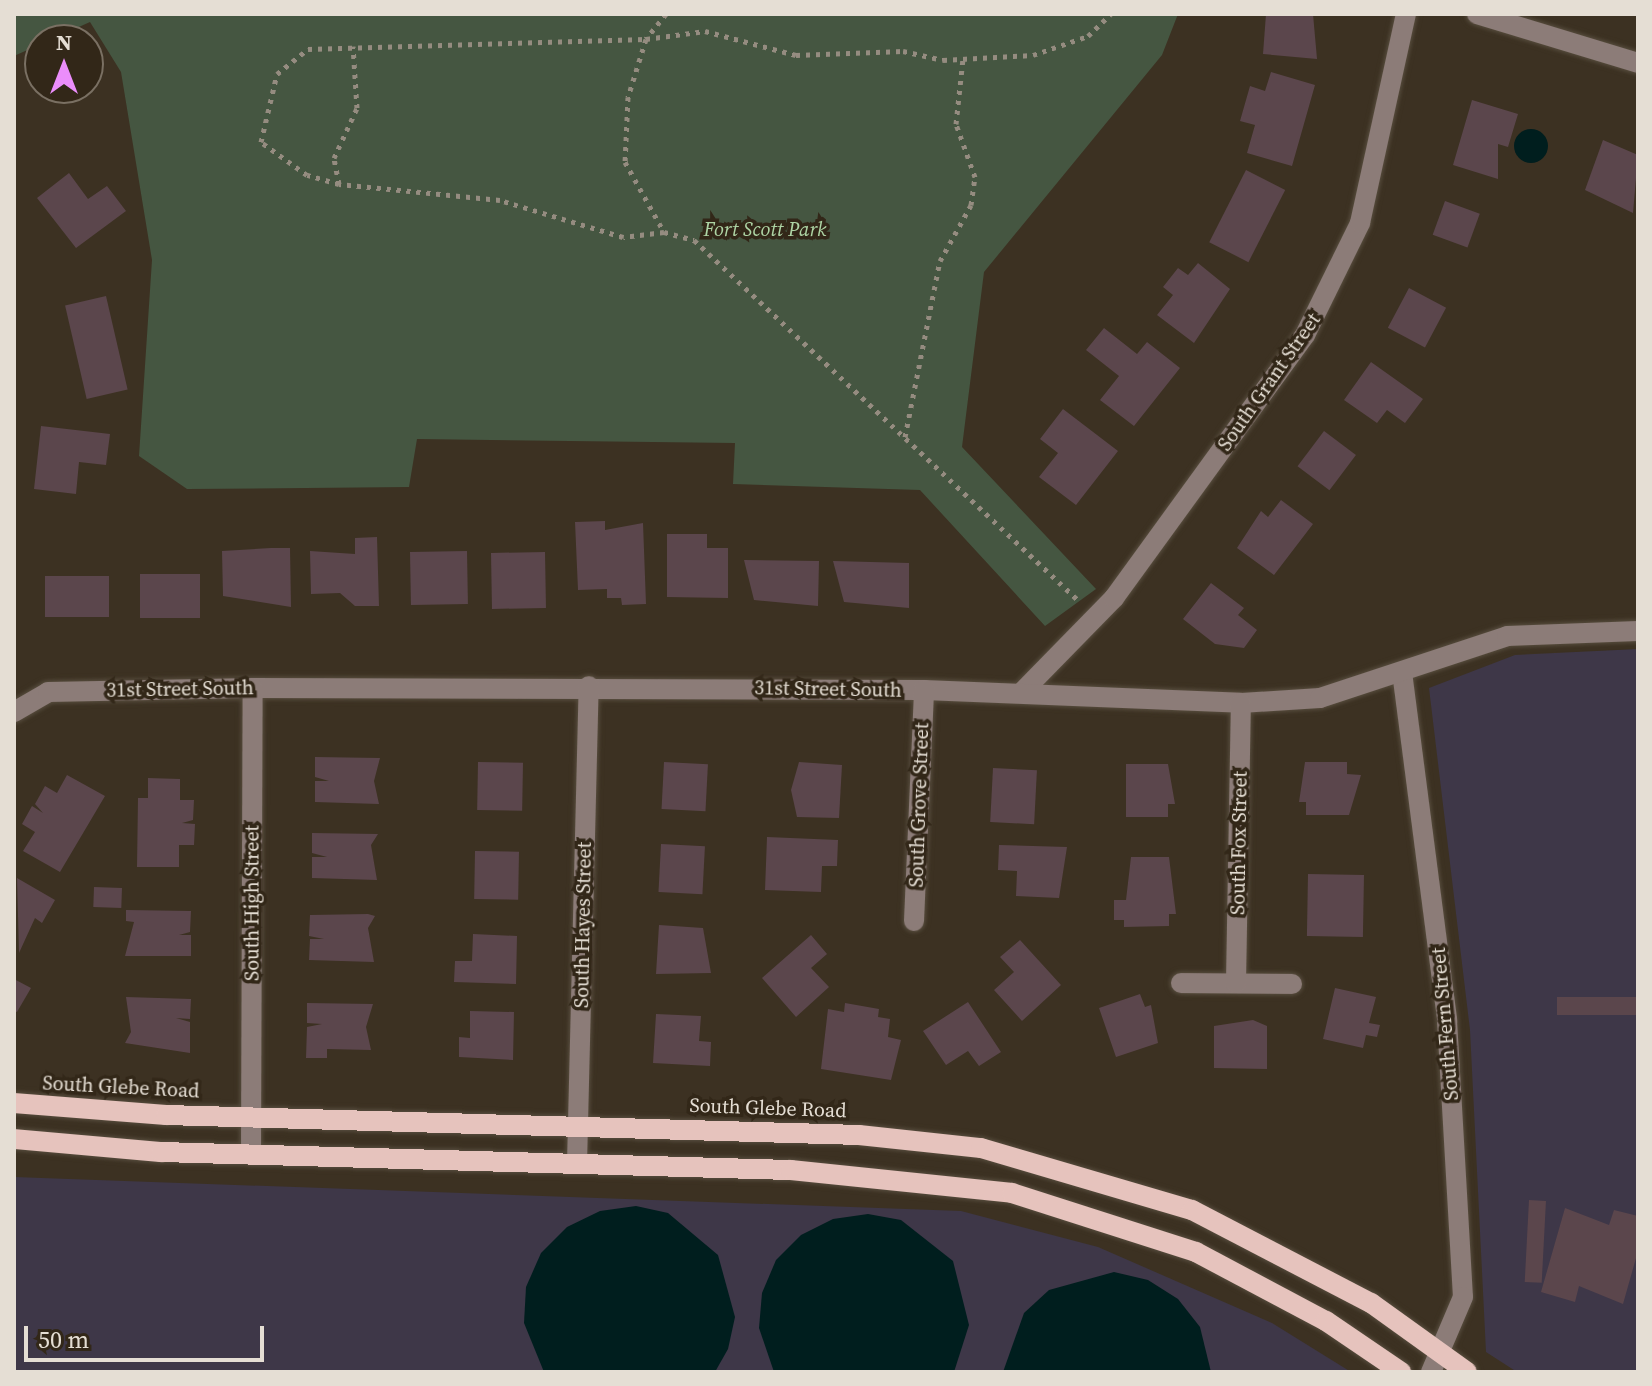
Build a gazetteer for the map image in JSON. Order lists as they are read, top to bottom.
{
  "streets": {
    "main road": ["South Glebe Road"],
    "street": [
      "South Grant Street",
      "31st Street South",
      "South Grove Street",
      "South Fox Street",
      "South High Street",
      "South Hayes Street",
      "South Fern Street"
    ]
  },
  "crossings": [
    ["South Grant Street", "31st Street South"],
    ["31st Street South", "South Grove Street"],
    ["31st Street South", "South Fox Street"],
    ["31st Street South", "South High Street"],
    ["31st Street South", "South Hayes Street"],
    ["31st Street South", "South Fern Street"],
    ["South High Street", "South Glebe Road"],
    ["South Hayes Street", "South Glebe Road"],
    ["South Fern Street", "South Glebe Road"]
  ],
  "parks": ["Fort Scott Park"],
  "scale_bar": "50 m",
  "north": "top"
}
